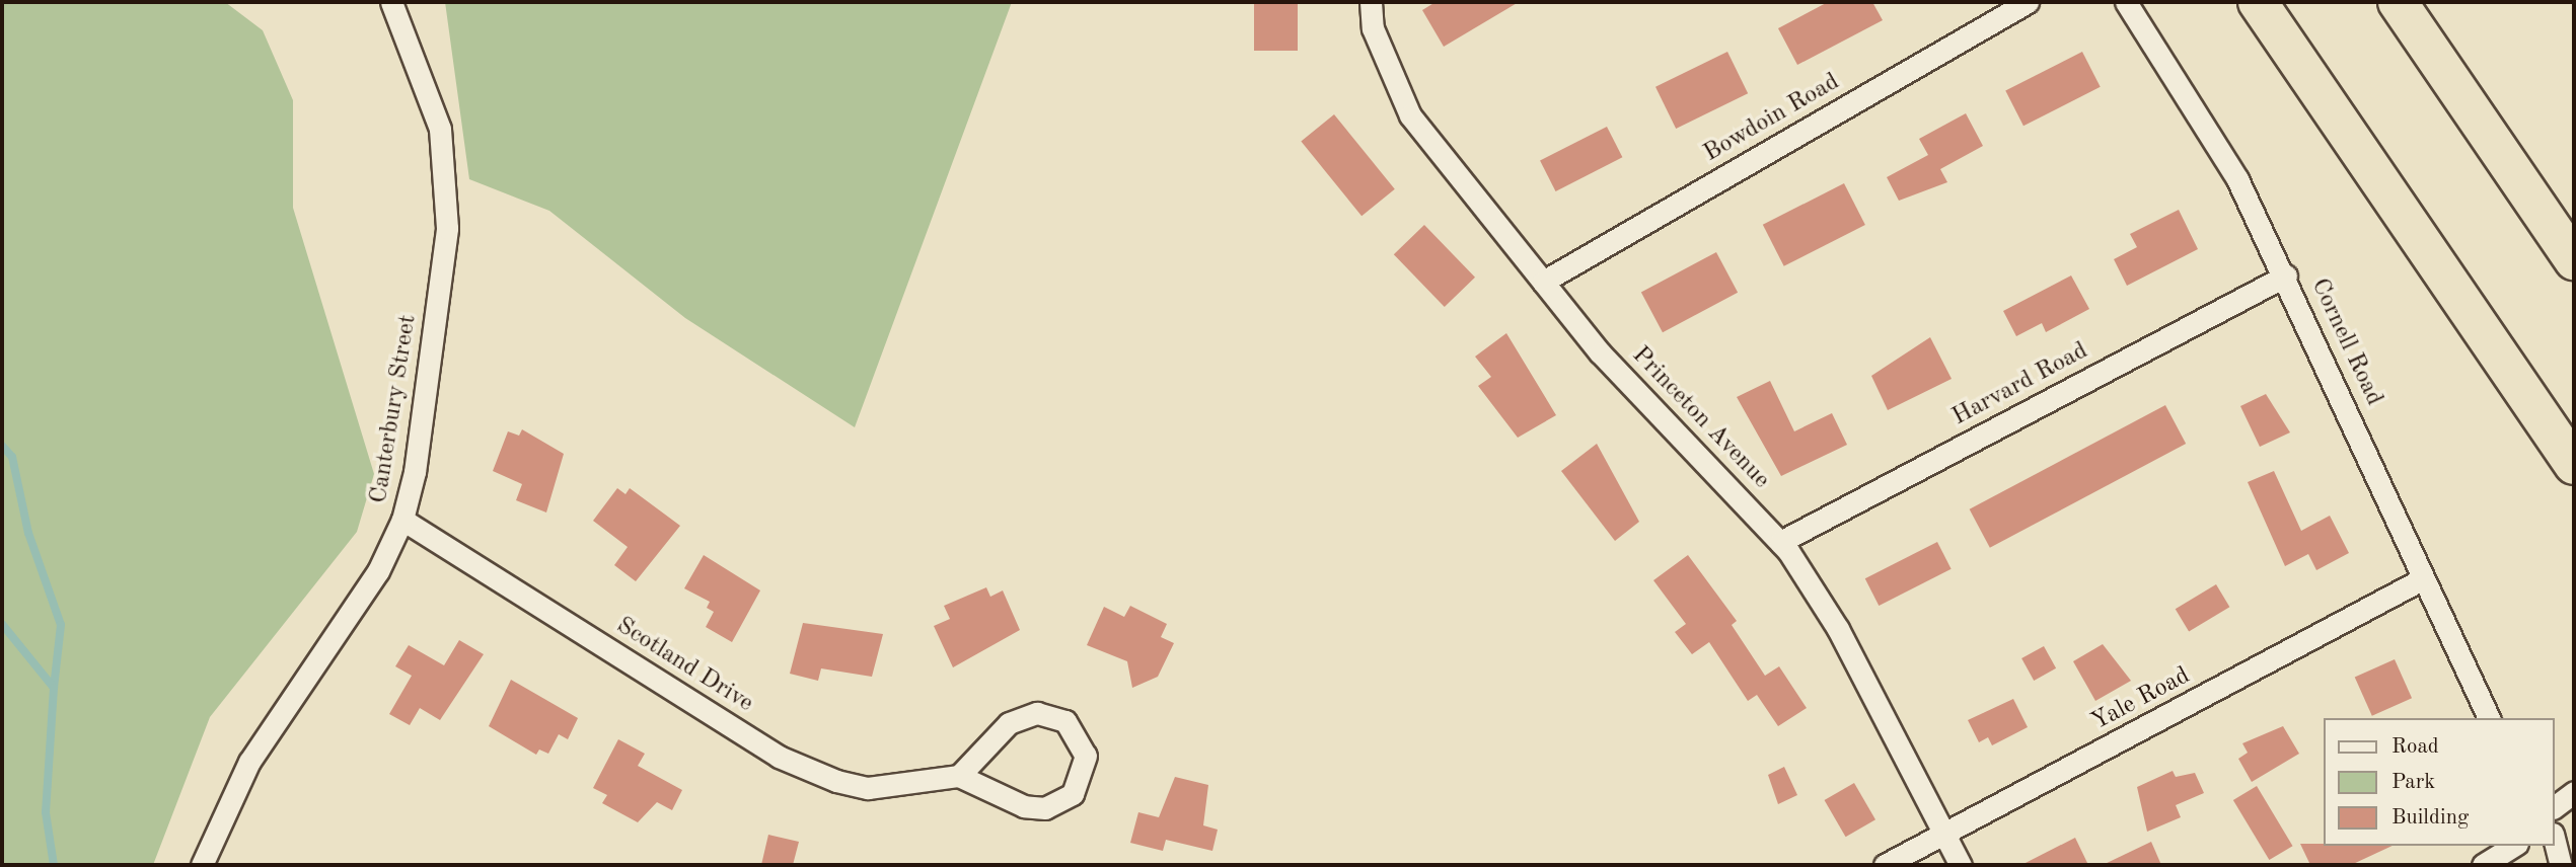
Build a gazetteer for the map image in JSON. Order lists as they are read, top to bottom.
{
  "streets": {
    "street": [
      "Bowdoin Road",
      "Cornell Road",
      "Harvard Road",
      "Canterbury Street",
      "Princeton Avenue",
      "Scotland Drive",
      "Yale Road"
    ]
  },
  "crossings": [
    ["Bowdoin Road", "Princeton Avenue"],
    ["Cornell Road", "Harvard Road"],
    ["Cornell Road", "Yale Road"],
    ["Harvard Road", "Princeton Avenue"],
    ["Canterbury Street", "Scotland Drive"],
    ["Princeton Avenue", "Yale Road"]
  ],
  "legend": ["Road", "Park", "Building"]
}
